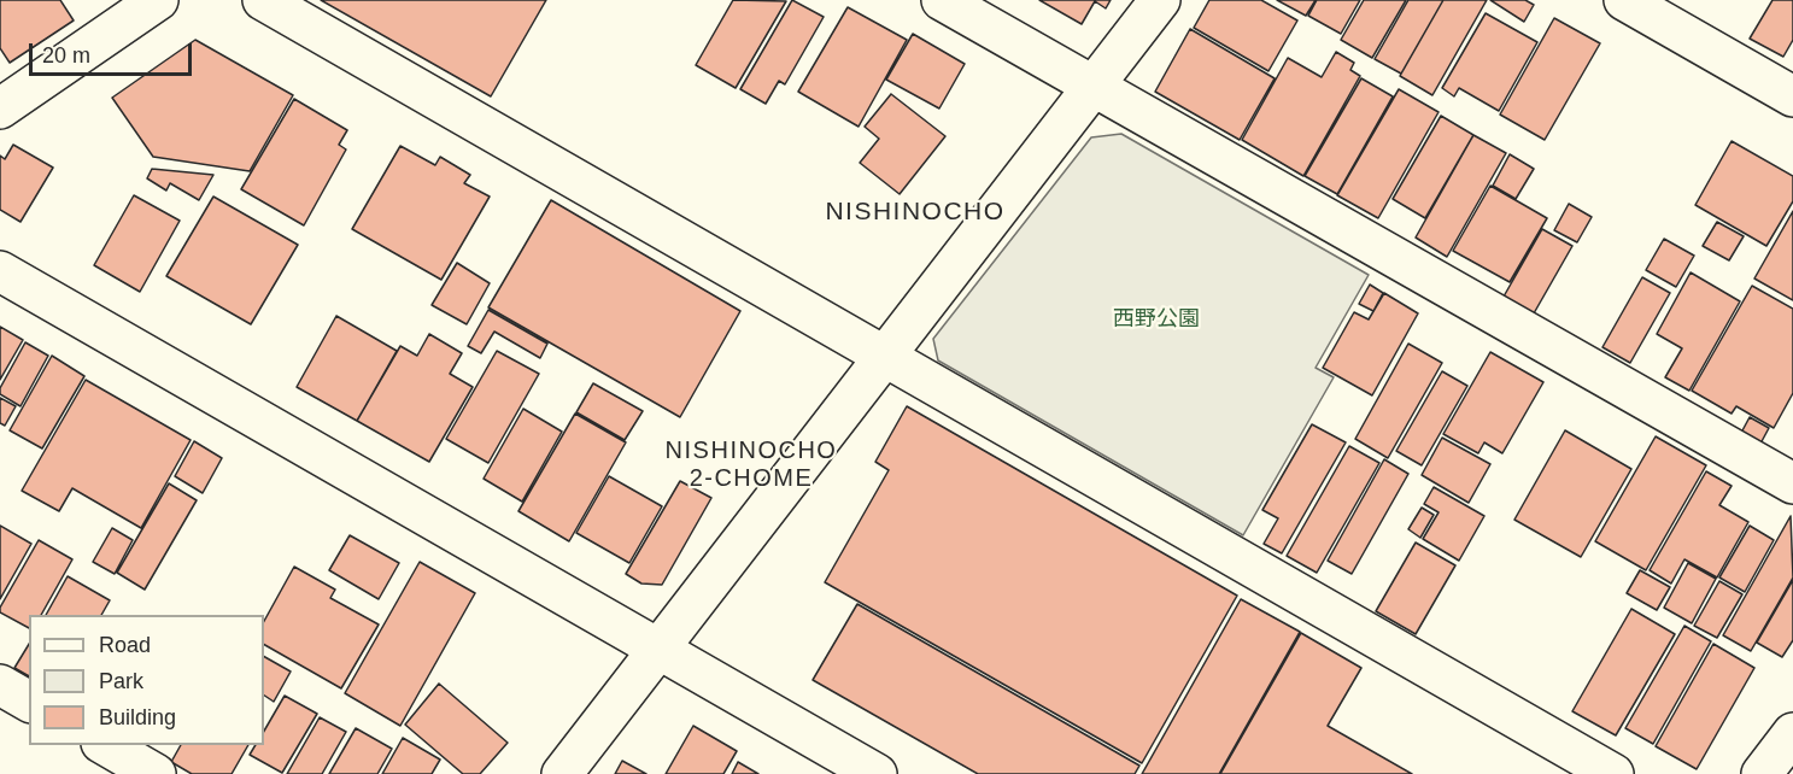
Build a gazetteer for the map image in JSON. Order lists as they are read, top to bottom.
{
  "districts": ["NISHINOCHO", "NISHINOCHO 2-CHOME"],
  "parks": ["西野公園"],
  "legend": ["Road", "Park", "Building"],
  "scale_bar": "20 m"
}
